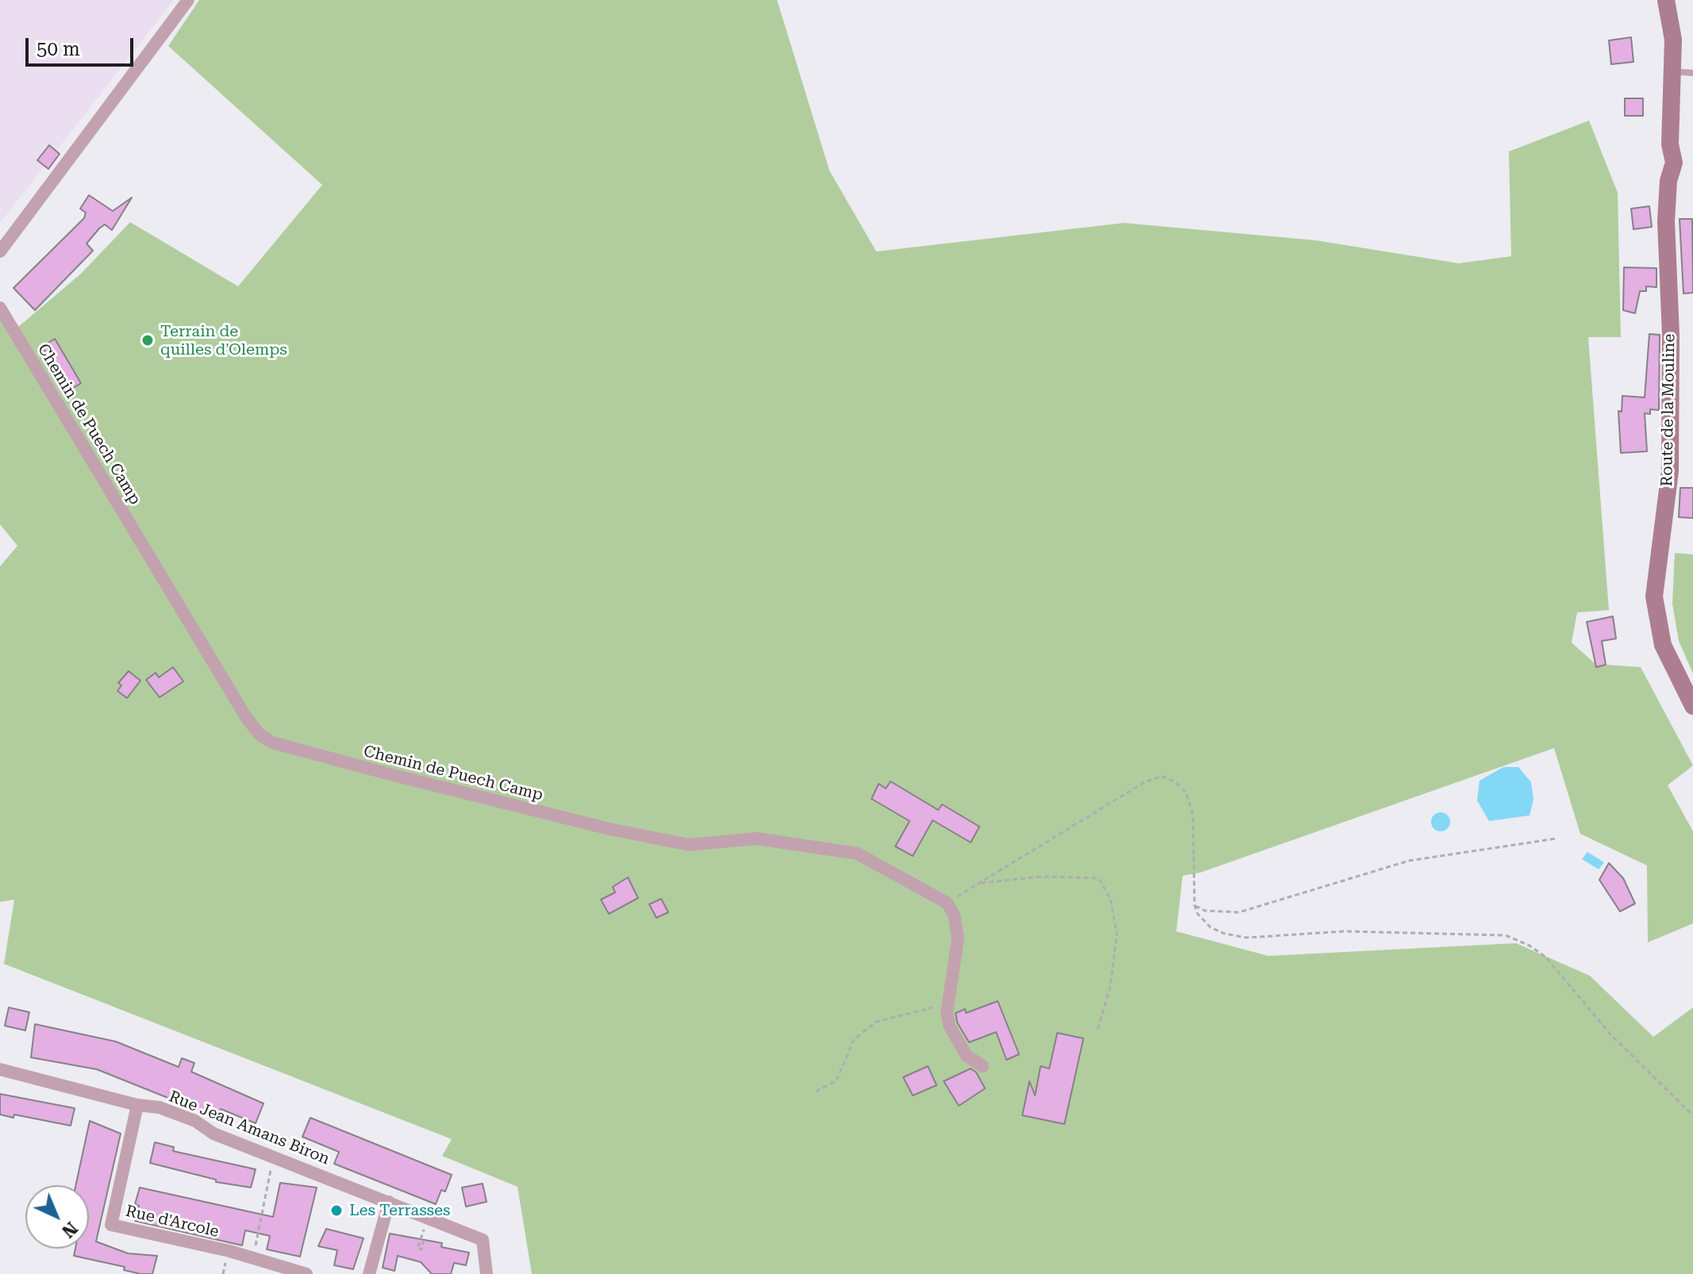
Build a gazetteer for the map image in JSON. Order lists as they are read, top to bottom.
{
  "streets": {
    "main road": ["Route de la Mouline"],
    "street": ["Chemin de Puech Camp", "Rue Jean Amans Biron", "Rue d'Arcole"]
  },
  "crossings": [
    ["Rue Jean Amans Biron", "Rue d'Arcole"]
  ],
  "places": ["Terrain de quilles d'Olemps", "Les Terrasses"],
  "scale_bar": "50 m",
  "north": "bottom right"
}
